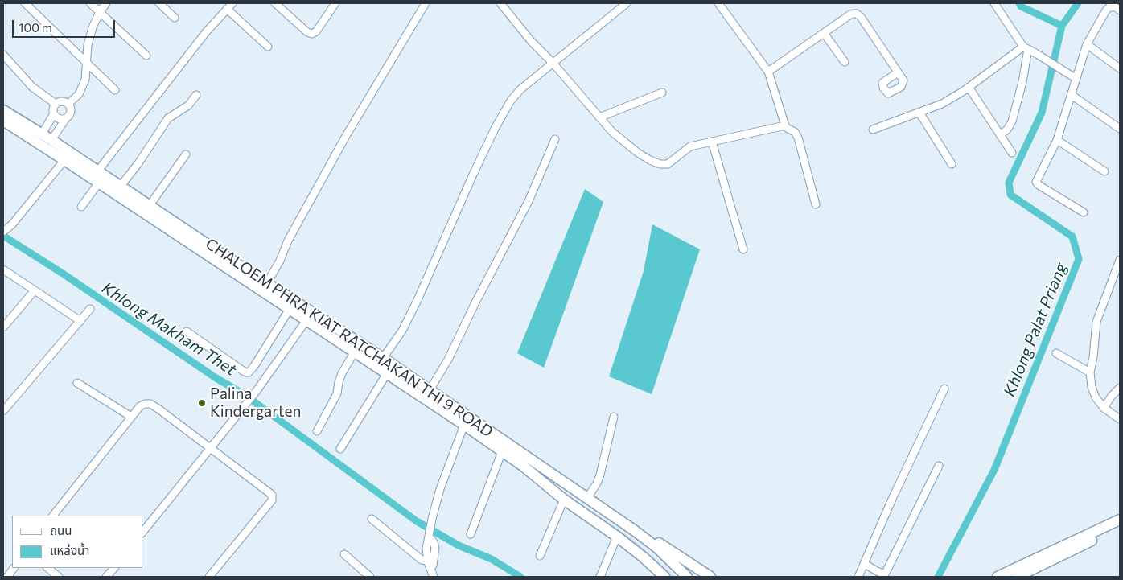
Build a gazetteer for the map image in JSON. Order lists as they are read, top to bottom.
{
  "streets": {
    "main road": ["CHALOEM PHRA KIAT RATCHAKAN THI 9 ROAD"]
  },
  "water": ["Khlong Makham Thet", "Khlong Palat Priang"],
  "places": ["Palina Kindergarten"],
  "legend": ["ถนน", "แหล่งน้ำ"],
  "scale_bar": "100 m"
}
